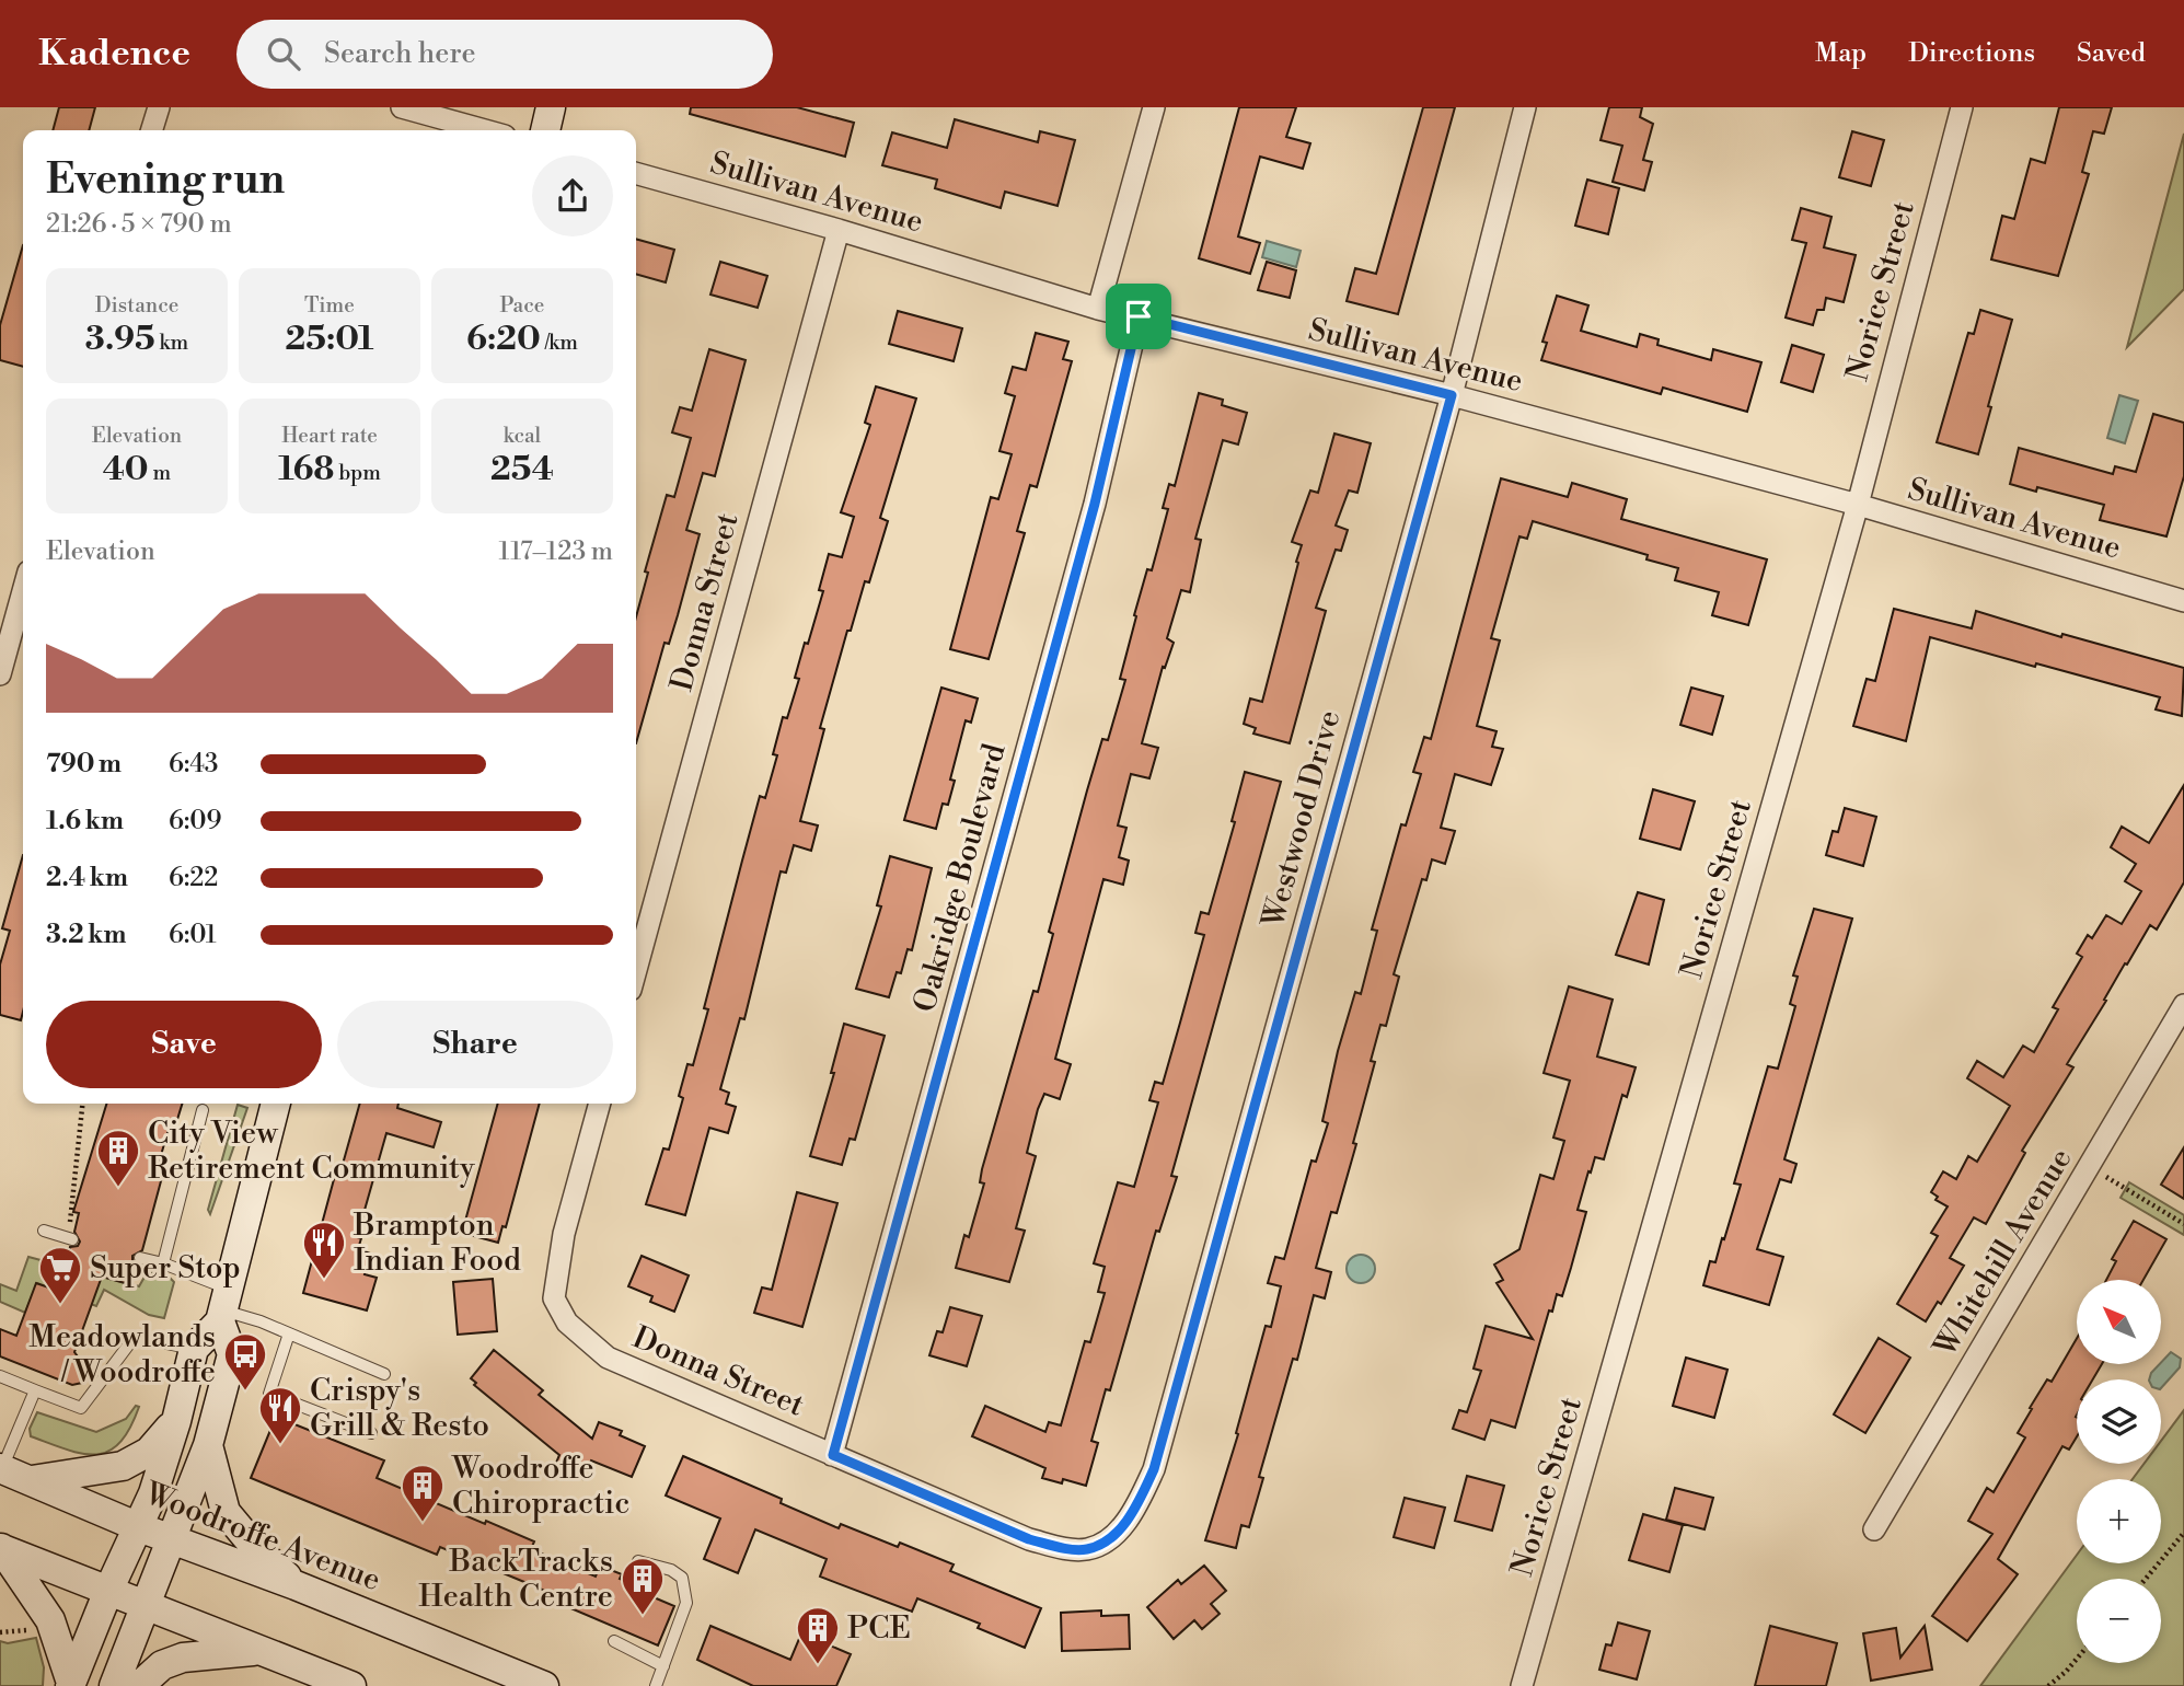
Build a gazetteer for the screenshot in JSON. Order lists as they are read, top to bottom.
{
  "streets": {
    "main road": ["Woodroffe Avenue"],
    "street": [
      "Sullivan Avenue",
      "Norice Street",
      "Donna Street",
      "Westwood Drive",
      "Oakridge Boulevard",
      "Whitehill Avenue"
    ]
  },
  "crossings": [
    ["Sullivan Avenue", "Norice Street"],
    ["Sullivan Avenue", "Donna Street"],
    ["Sullivan Avenue", "Westwood Drive"],
    ["Sullivan Avenue", "Oakridge Boulevard"],
    ["Donna Street", "Westwood Drive"],
    ["Donna Street", "Oakridge Boulevard"]
  ],
  "places": {
    "building": [
      "City View Retirement Community",
      "Woodroffe Chiropractic",
      "BackTracks Health Centre",
      "PCE"
    ],
    "restaurant": ["Brampton Indian Food", "Crispy's Grill & Resto"],
    "supermarket": ["Super Stop"],
    "bus stop": ["Meadowlands / Woodroffe"]
  },
  "north": "top left",
  "page": {
    "header": "Kadence",
    "search": "Search here",
    "nav": ["Map", "Directions", "Saved"],
    "heading": ["Evening run", "21:26 · 5 × 790 m"],
    "stats": [
      ["Distance", "3.95 km"],
      ["Time", "25:01"],
      ["Pace", "6:20 /km"],
      ["Elevation", "40 m"],
      ["Heart rate", "168 bpm"],
      ["kcal", "254"]
    ],
    "chart": ["Elevation", "117–123 m"],
    "list": [
      {
        "name": "790 m",
        "note": "6:43"
      },
      {
        "name": "1.6 km",
        "note": "6:09"
      },
      {
        "name": "2.4 km",
        "note": "6:22"
      },
      {
        "name": "3.2 km",
        "note": "6:01"
      }
    ],
    "buttons": ["Save", "Share"],
    "map_buttons": ["+", "−"]
  }
}
